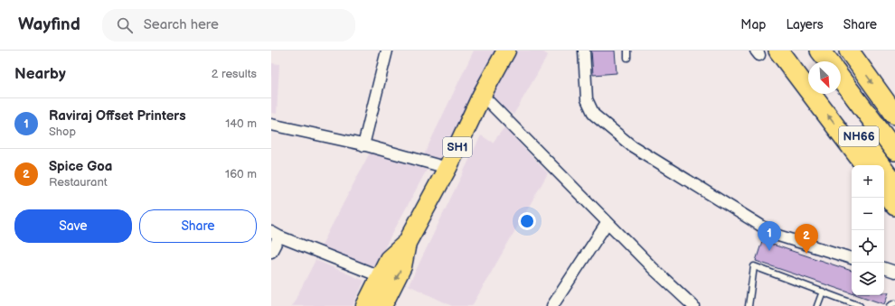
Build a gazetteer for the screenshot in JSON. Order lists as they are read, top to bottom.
{
  "streets": {
    "highway": ["NH66"],
    "main road": ["SH1"]
  },
  "north": "bottom right",
  "page": {
    "header": "Wayfind",
    "search": "Search here",
    "nav": ["Map", "Layers", "Share"],
    "heading": ["Nearby", "2 results"],
    "list": [
      {
        "mark": "1",
        "name": "Raviraj Offset Printers",
        "note": "Shop",
        "value": "140 m"
      },
      {
        "mark": "2",
        "name": "Spice Goa",
        "note": "Restaurant",
        "value": "160 m"
      }
    ],
    "map_buttons": ["+", "−"],
    "buttons": ["Save", "Share"],
    "pins": ["1", "2"]
  }
}
